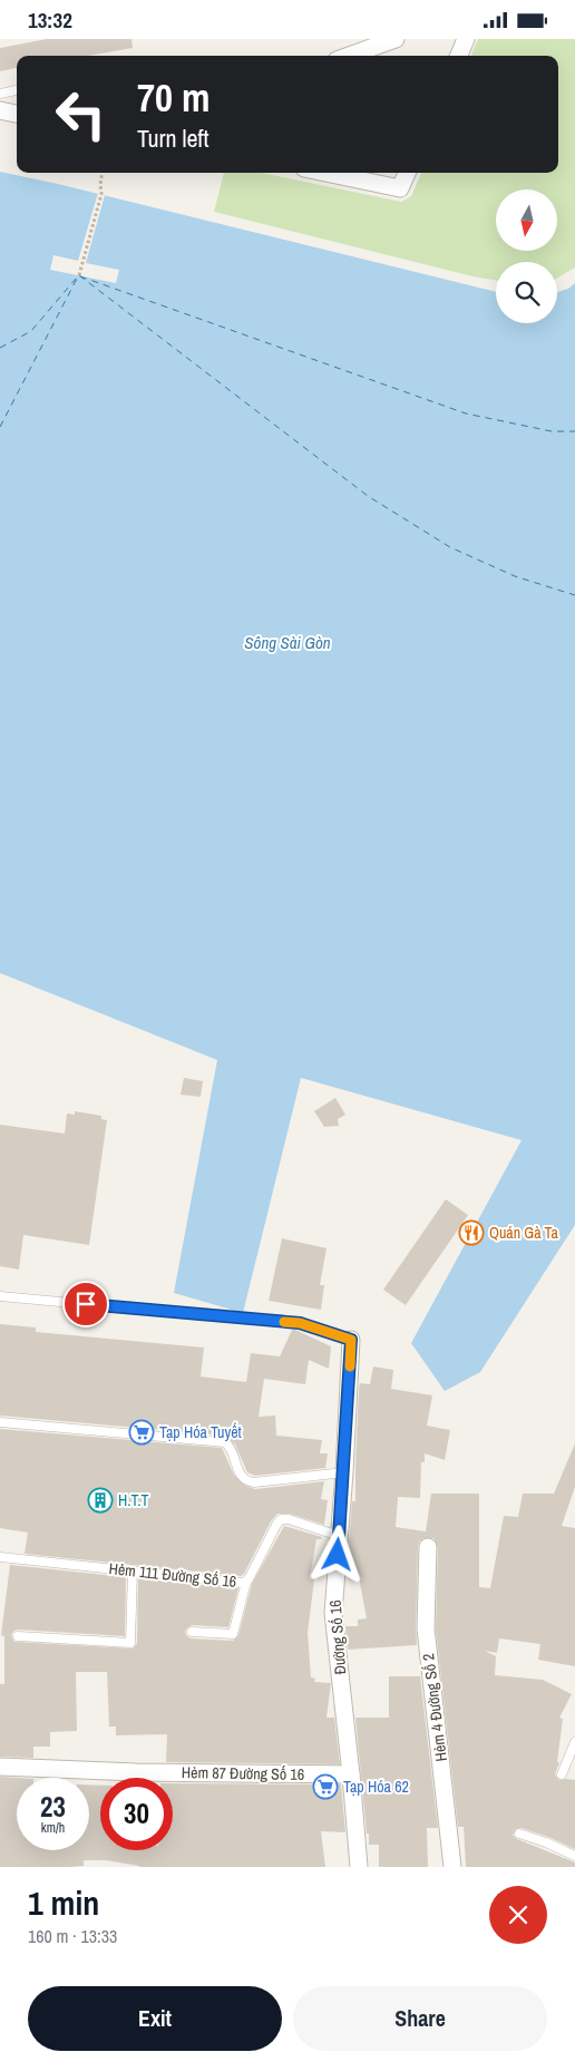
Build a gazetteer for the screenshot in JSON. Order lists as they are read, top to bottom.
{
  "streets": {
    "street": ["Đường Số 16", "Hẻm 4 Đường Số 2", "Hẻm 87 Đường Số 16"],
    "lane": ["Hẻm 111 Đường Số 16"]
  },
  "crossings": [
    ["Hẻm 111 Đường Số 16", "Đường Số 16"],
    ["Đường Số 16", "Hẻm 87 Đường Số 16"]
  ],
  "water": ["Sông Sài Gòn"],
  "places": {
    "restaurant": ["Quán Gà Ta"],
    "supermarket": ["Tạp Hóa Tuyết", "Tạp Hóa 62"],
    "building": ["H.T.T"]
  },
  "north": "bottom",
  "page": {
    "status": "13:32",
    "turn": ["70 m", "Turn left"],
    "speed": "23 km/h",
    "limit": "30",
    "heading": ["1 min", "160 m · 13:33"],
    "buttons": ["Exit", "Share"]
  }
}
